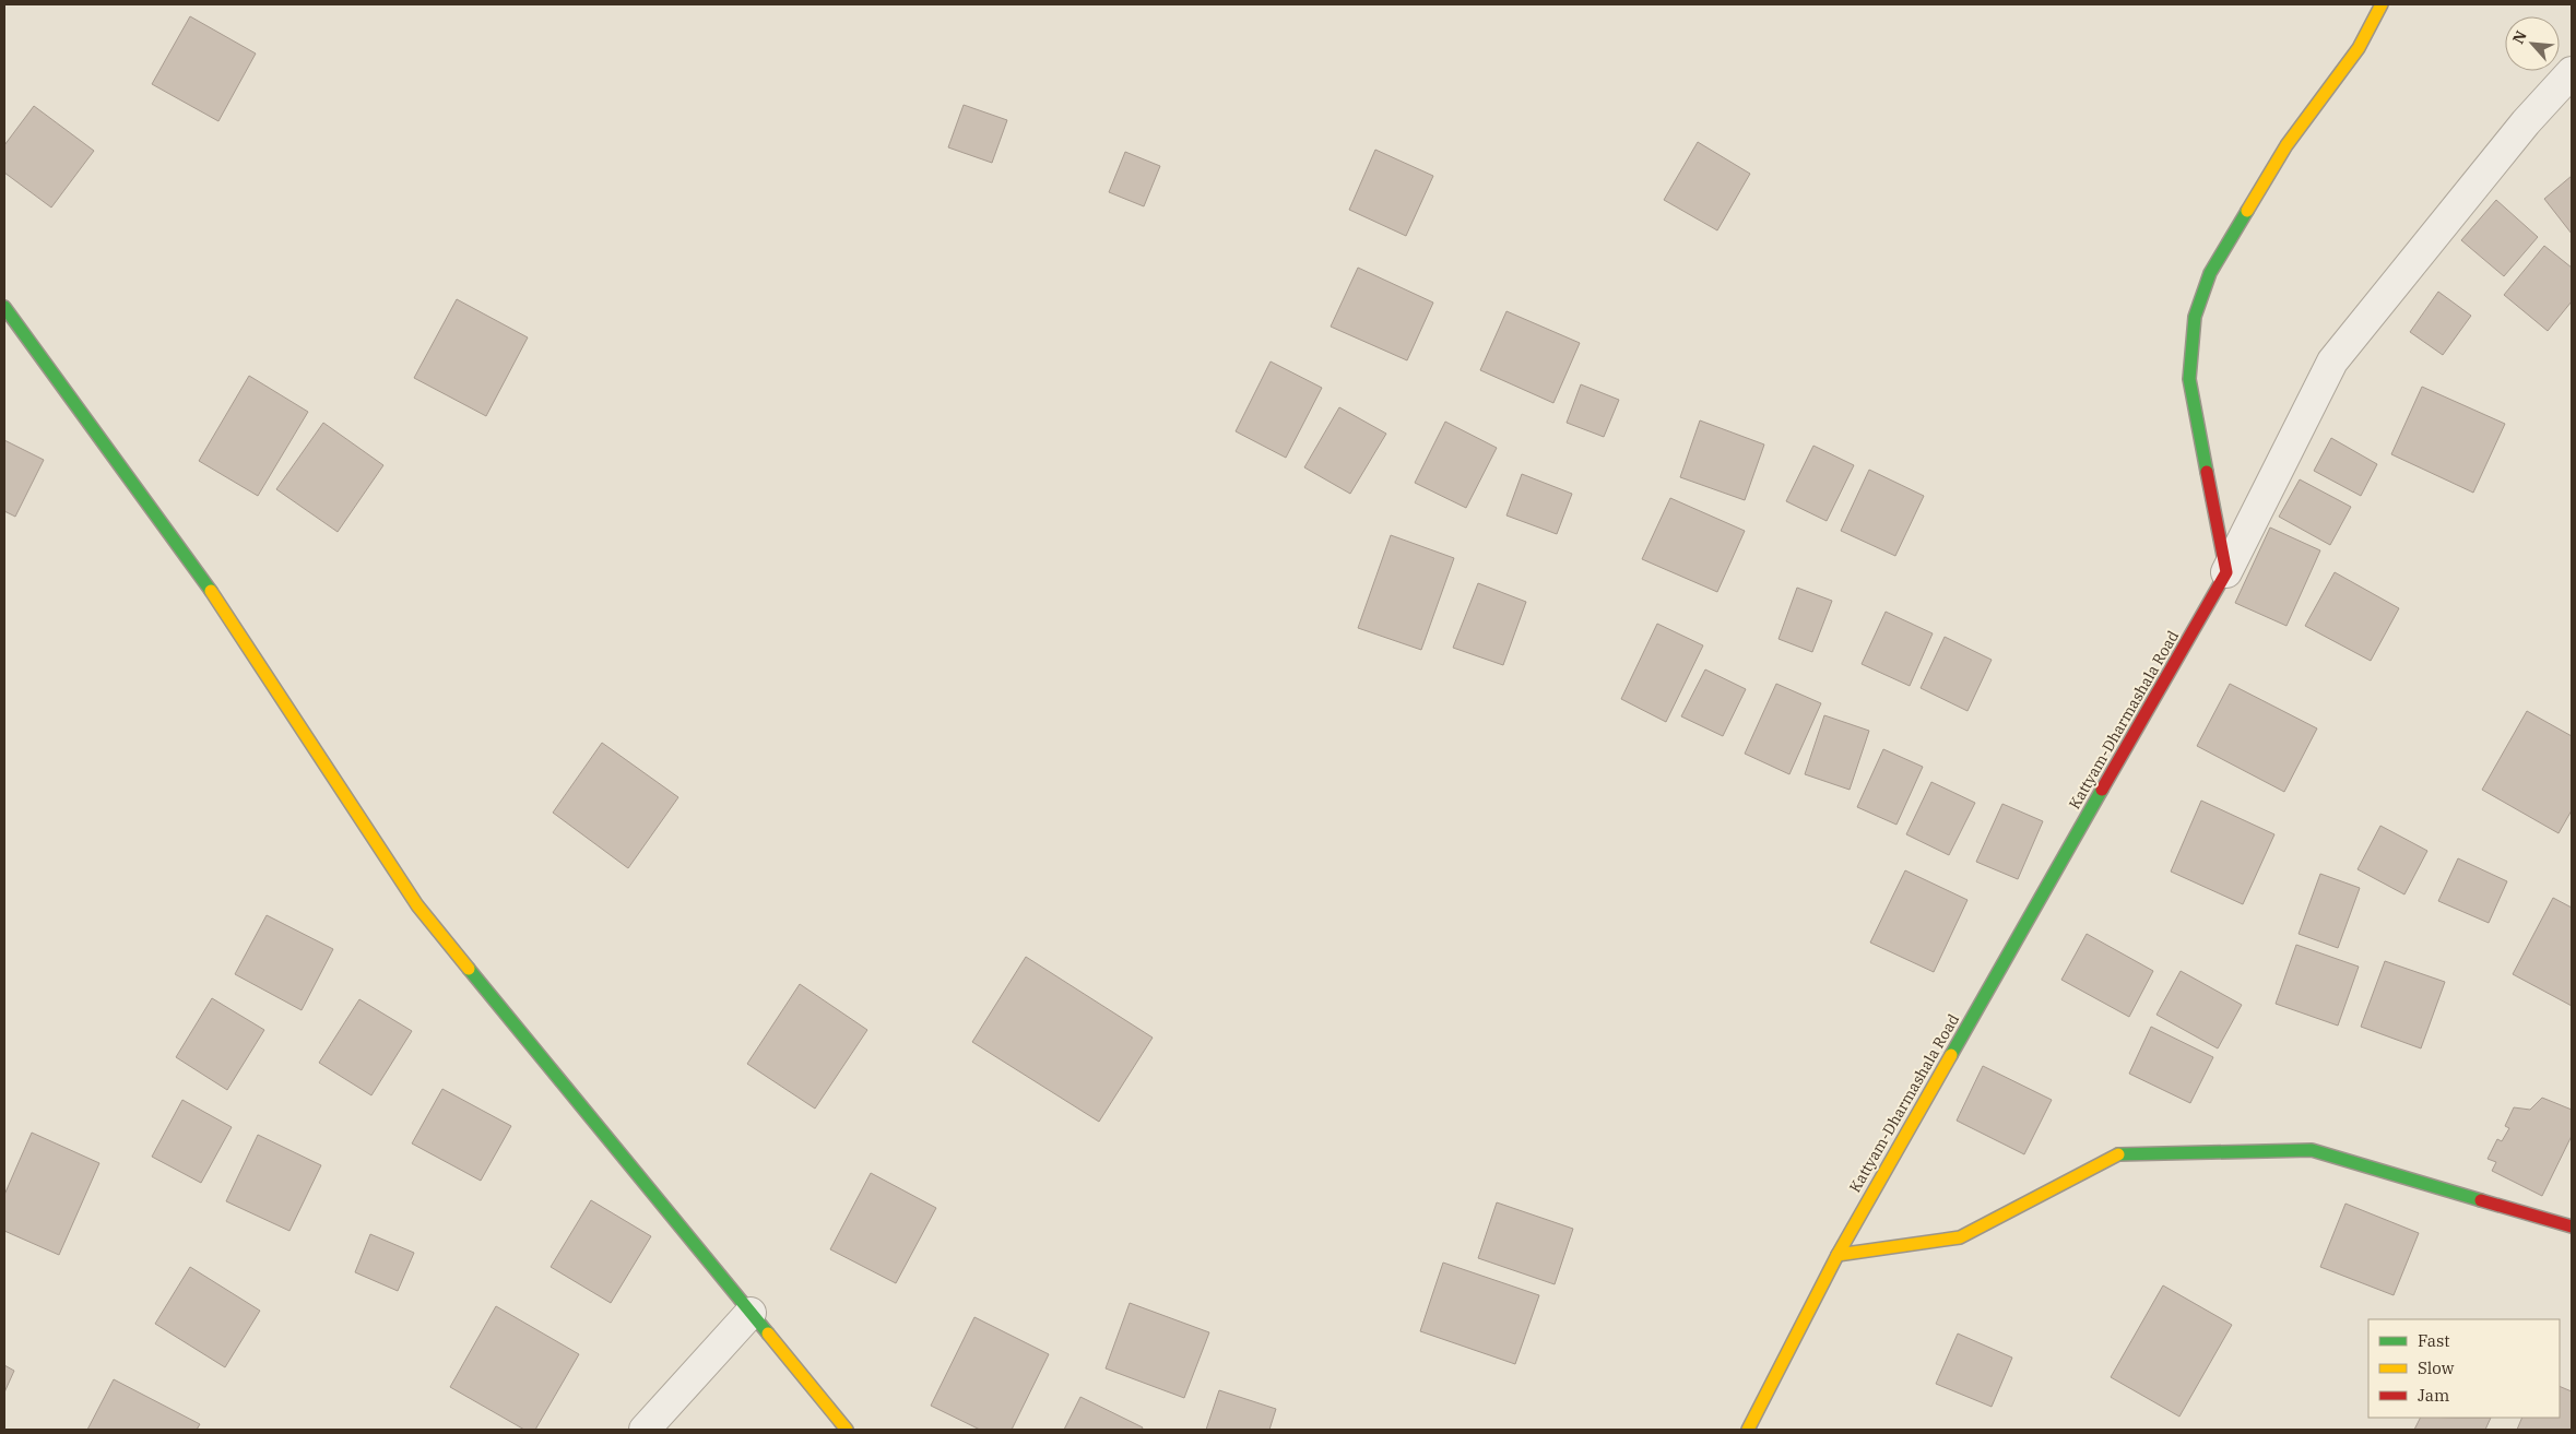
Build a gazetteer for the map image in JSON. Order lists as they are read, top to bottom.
{
  "streets": {
    "street": ["Kattyam-Dharmashala Road"]
  },
  "legend": ["Fast", "Slow", "Jam"],
  "north": "top left"
}
